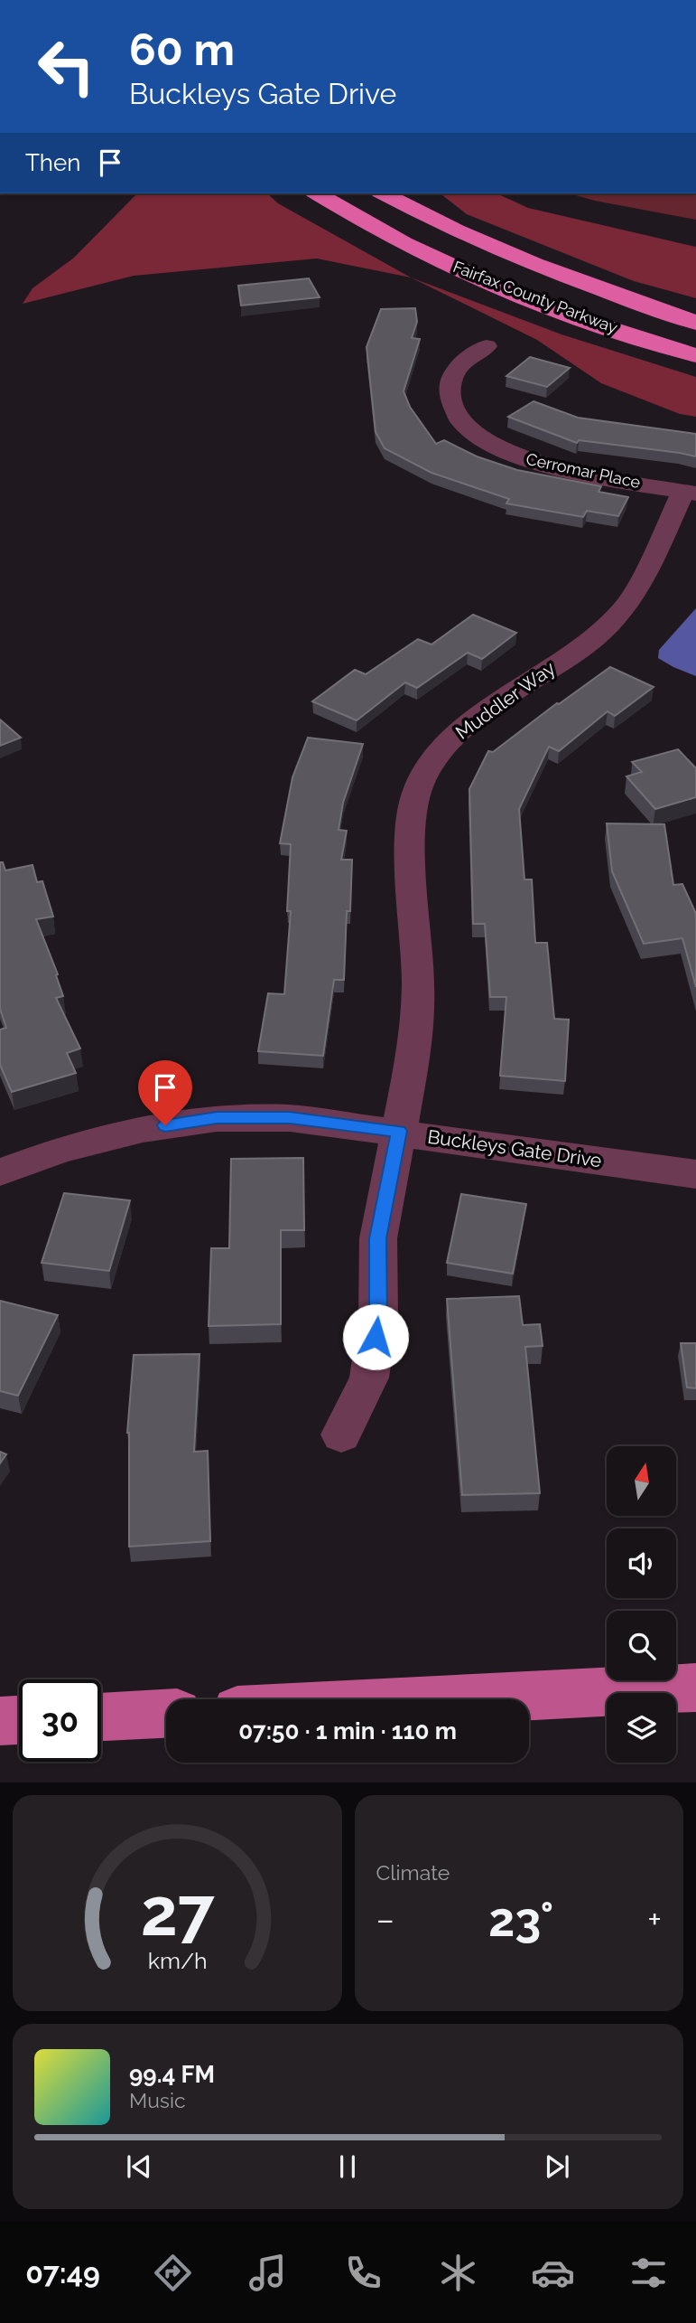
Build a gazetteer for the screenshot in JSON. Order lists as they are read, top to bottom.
{
  "streets": {
    "highway": ["Fairfax County Parkway"],
    "street": ["Cerromar Place", "Muddler Way", "Buckleys Gate Drive"]
  },
  "crossings": [
    ["Cerromar Place", "Muddler Way"],
    ["Muddler Way", "Buckleys Gate Drive"]
  ],
  "north": "top",
  "page": {
    "turn": ["60 m", "Buckleys Gate Drive"],
    "then": "Then",
    "limit": "30",
    "trip": "07:50 · 1 min · 110 m",
    "tile": "Climate",
    "heat": ["−", "23°", "+"],
    "song": ["99.4 FM", "Music"],
    "tabs": "07:49",
    "gauge": ["27", "km/h"]
  }
}
